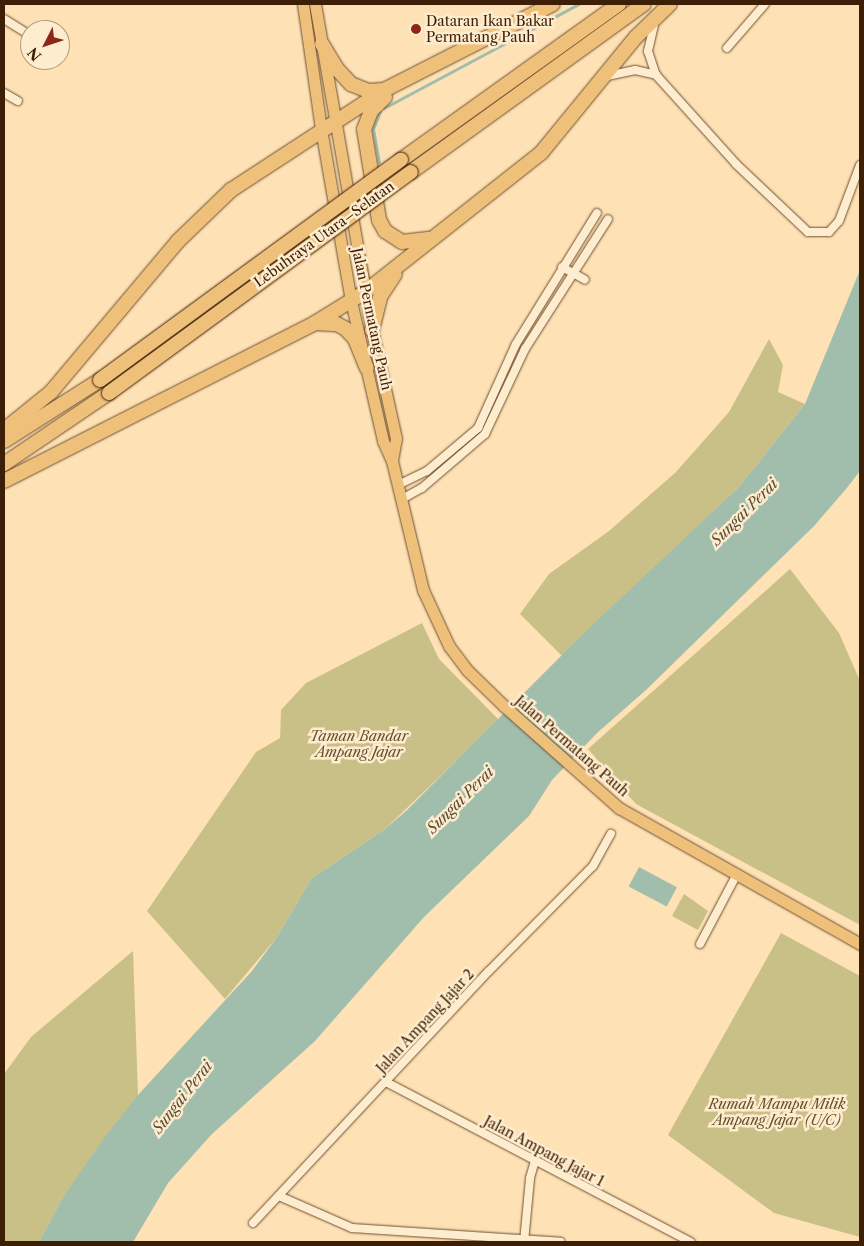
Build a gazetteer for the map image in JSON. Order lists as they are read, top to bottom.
{
  "streets": {
    "highway": ["Lebuhraya Utara–Selatan"],
    "main road": ["Jalan Permatang Pauh"],
    "street": ["Jalan Ampang Jajar 2", "Jalan Ampang Jajar 1"]
  },
  "crossings": [
    ["Jalan Ampang Jajar 2", "Jalan Ampang Jajar 1"]
  ],
  "water": ["Sungai Perai"],
  "parks": ["Taman Bandar Ampang Jajar", "Rumah Mampu Milik Ampang Jajar (U/C)"],
  "places": ["Dataran Ikan Bakar Permatang Pauh"],
  "north": "bottom left"
}
